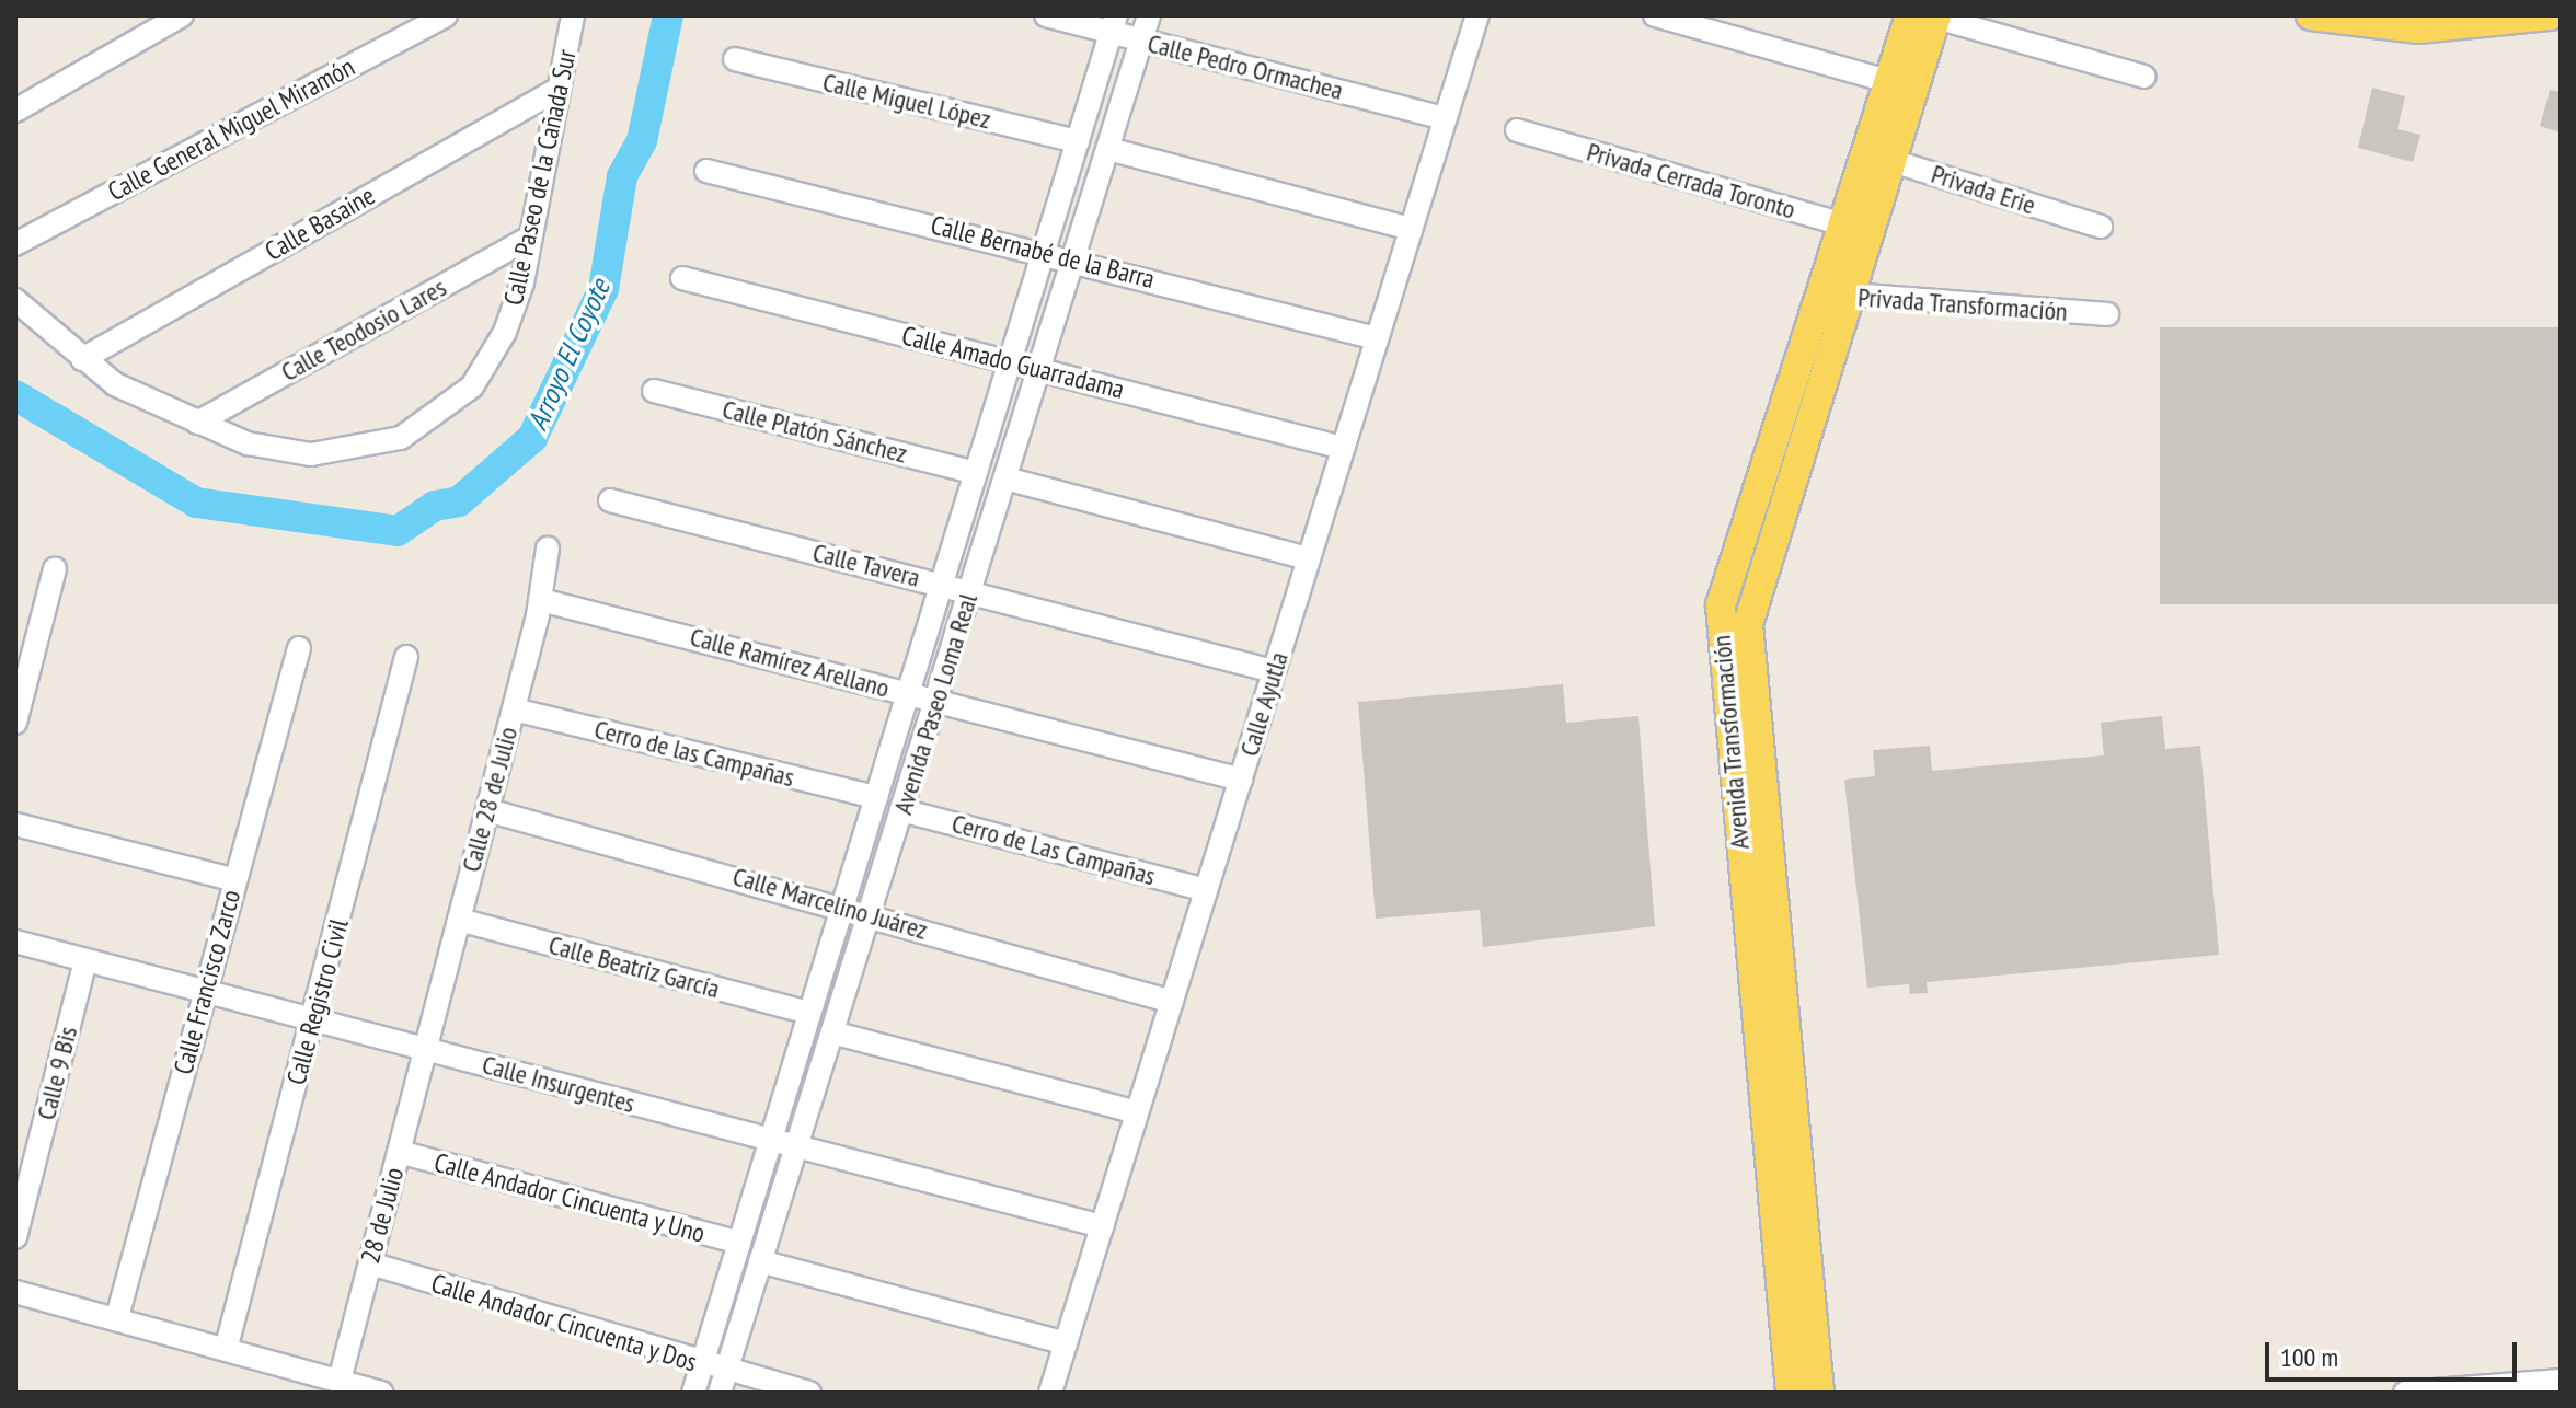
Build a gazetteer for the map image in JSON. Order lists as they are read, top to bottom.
{
  "streets": {
    "main road": ["Avenida Transformación"],
    "street": [
      "Calle Pedro Ormachea",
      "Calle Miguel López",
      "Calle General Miguel Miramón",
      "Calle Paseo de la Cañada Sur",
      "Privada Cerrada Toronto",
      "Privada Erie",
      "Calle Basaine",
      "Calle Bernabé de la Barra",
      "Privada Transformación",
      "Calle Teodosio Lares",
      "Calle Amado Guarradama",
      "Calle Platón Sánchez",
      "Calle Tavera",
      "Calle Ramírez Arellano",
      "Avenida Paseo Loma Real",
      "Calle Ayutla",
      "Cerro de las Campañas",
      "Calle 28 de Julio",
      "Cerro de Las Campañas",
      "Calle Marcelino Juárez",
      "Calle Beatriz García",
      "Calle Francisco Zarco",
      "Calle Registro Civil",
      "Calle 9 Bis",
      "Calle Insurgentes",
      "Calle Andador Cincuenta y Uno",
      "28 de Julio",
      "Calle Andador Cincuenta y Dos"
    ]
  },
  "crossings": [
    ["Calle Pedro Ormachea", "Avenida Paseo Loma Real"],
    ["Calle Pedro Ormachea", "Calle Ayutla"],
    ["Calle Miguel López", "Avenida Paseo Loma Real"],
    ["Calle Paseo de la Cañada Sur", "Calle Basaine"],
    ["Calle Paseo de la Cañada Sur", "Calle Teodosio Lares"],
    ["Privada Cerrada Toronto", "Avenida Transformación"],
    ["Privada Erie", "Avenida Transformación"],
    ["Calle Bernabé de la Barra", "Avenida Paseo Loma Real"],
    ["Calle Bernabé de la Barra", "Calle Ayutla"],
    ["Privada Transformación", "Avenida Transformación"],
    ["Calle Amado Guarradama", "Avenida Paseo Loma Real"],
    ["Calle Amado Guarradama", "Calle Ayutla"],
    ["Calle Platón Sánchez", "Avenida Paseo Loma Real"],
    ["Calle Tavera", "Avenida Paseo Loma Real"],
    ["Calle Tavera", "Calle Ayutla"],
    ["Calle Ramírez Arellano", "Avenida Paseo Loma Real"],
    ["Calle Ramírez Arellano", "Calle Ayutla"],
    ["Calle Ramírez Arellano", "Calle 28 de Julio"],
    ["Avenida Paseo Loma Real", "Cerro de las Campañas"],
    ["Avenida Paseo Loma Real", "Cerro de Las Campañas"],
    ["Avenida Paseo Loma Real", "Calle Marcelino Juárez"],
    ["Avenida Paseo Loma Real", "Calle Beatriz García"],
    ["Avenida Paseo Loma Real", "Calle Insurgentes"],
    ["Avenida Paseo Loma Real", "Calle Andador Cincuenta y Uno"],
    ["Avenida Paseo Loma Real", "Calle Andador Cincuenta y Dos"],
    ["Calle Ayutla", "Cerro de Las Campañas"],
    ["Calle Ayutla", "Calle Marcelino Juárez"],
    ["Calle Ayutla", "Calle Insurgentes"],
    ["Cerro de las Campañas", "Calle 28 de Julio"],
    ["Calle 28 de Julio", "Calle Marcelino Juárez"],
    ["Calle 28 de Julio", "Calle Beatriz García"],
    ["Calle 28 de Julio", "Calle Insurgentes"],
    ["Calle 28 de Julio", "28 de Julio"],
    ["Calle Francisco Zarco", "Calle Insurgentes"],
    ["Calle Registro Civil", "Calle Insurgentes"],
    ["Calle 9 Bis", "Calle Insurgentes"],
    ["Calle Insurgentes", "28 de Julio"],
    ["Calle Andador Cincuenta y Uno", "28 de Julio"],
    ["28 de Julio", "Calle Andador Cincuenta y Dos"]
  ],
  "water": ["Arroyo El Coyote"],
  "scale_bar": "100 m"
}
